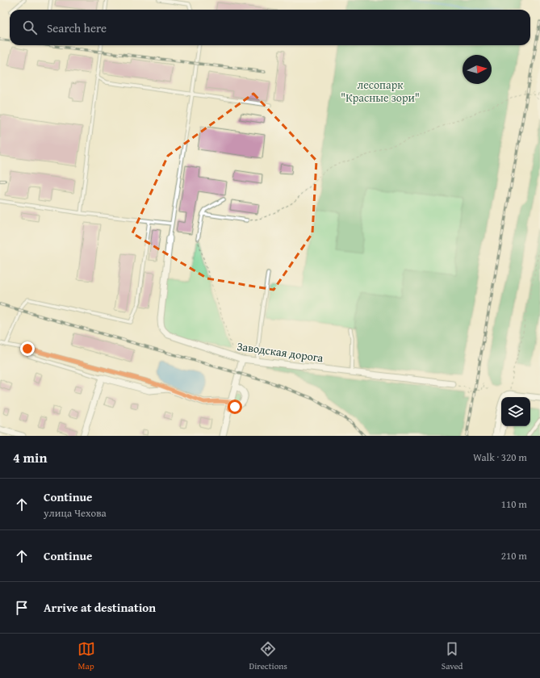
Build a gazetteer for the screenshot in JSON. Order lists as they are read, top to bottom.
{
  "streets": {
    "street": ["Заводская дорога"]
  },
  "parks": ["лесопарк \"Красные зори\""],
  "north": "right",
  "page": {
    "search": "Search here",
    "heading": ["4 min", "Walk · 320 m"],
    "list": [
      ["Continue", "улица Чехова", "110 m"],
      ["Continue", "210 m"],
      "Arrive at destination"
    ],
    "nav": ["Map", "Directions", "Saved"]
  }
}
